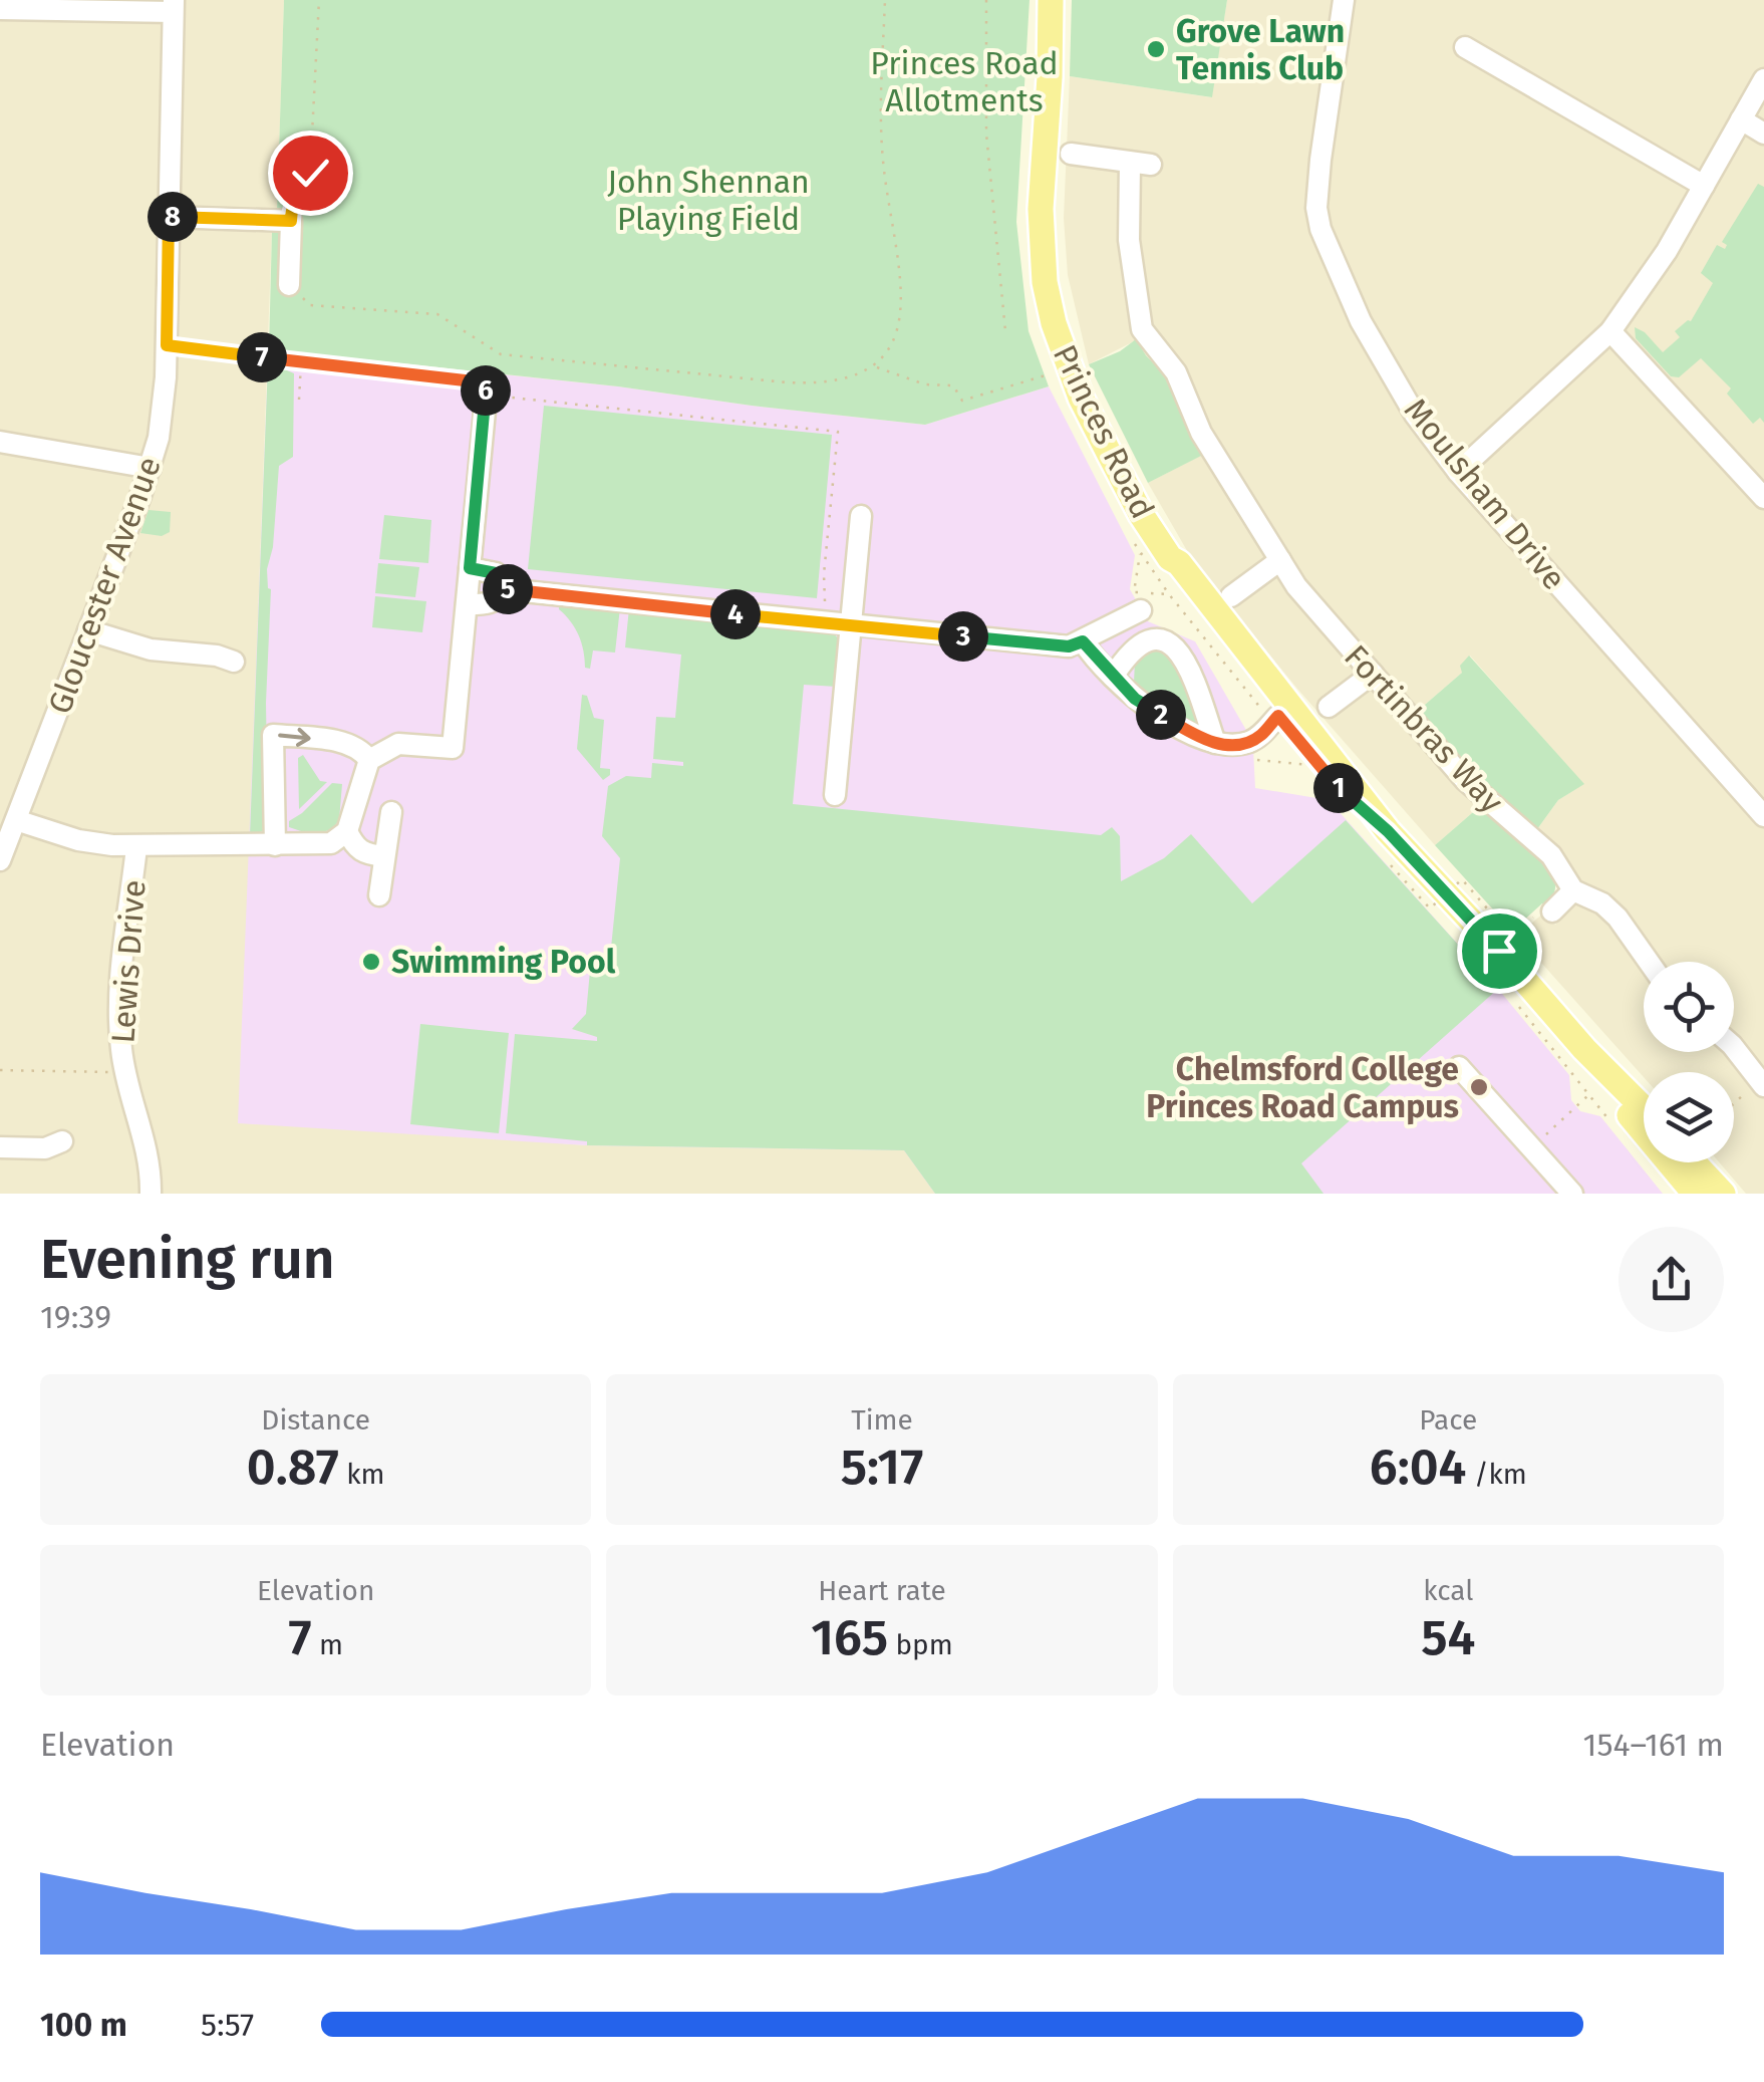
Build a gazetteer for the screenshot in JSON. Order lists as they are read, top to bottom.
{
  "streets": {
    "main road": ["Princes Road"],
    "street": [
      "Moulsham Drive",
      "Gloucester Avenue",
      "Fortinbras Way",
      "Lewis Drive"
    ]
  },
  "parks": ["Princes Road Allotments", "John Shennan Playing Field"],
  "places": ["Grove Lawn Tennis Club", "Swimming Pool", "Chelmsford College Princes Road Campus"],
  "page": {
    "pins": [
      "8",
      "7",
      "6",
      "5",
      "4",
      "3",
      "2",
      "1"
    ],
    "heading": ["Evening run", "19:39"],
    "stats": [
      ["Distance", "0.87 km"],
      ["Time", "5:17"],
      ["Pace", "6:04 /km"],
      ["Elevation", "7 m"],
      ["Heart rate", "165 bpm"],
      ["kcal", "54"]
    ],
    "chart": ["Elevation", "154–161 m"],
    "list": [
      {
        "name": "100 m",
        "note": "5:57"
      }
    ]
  }
}
